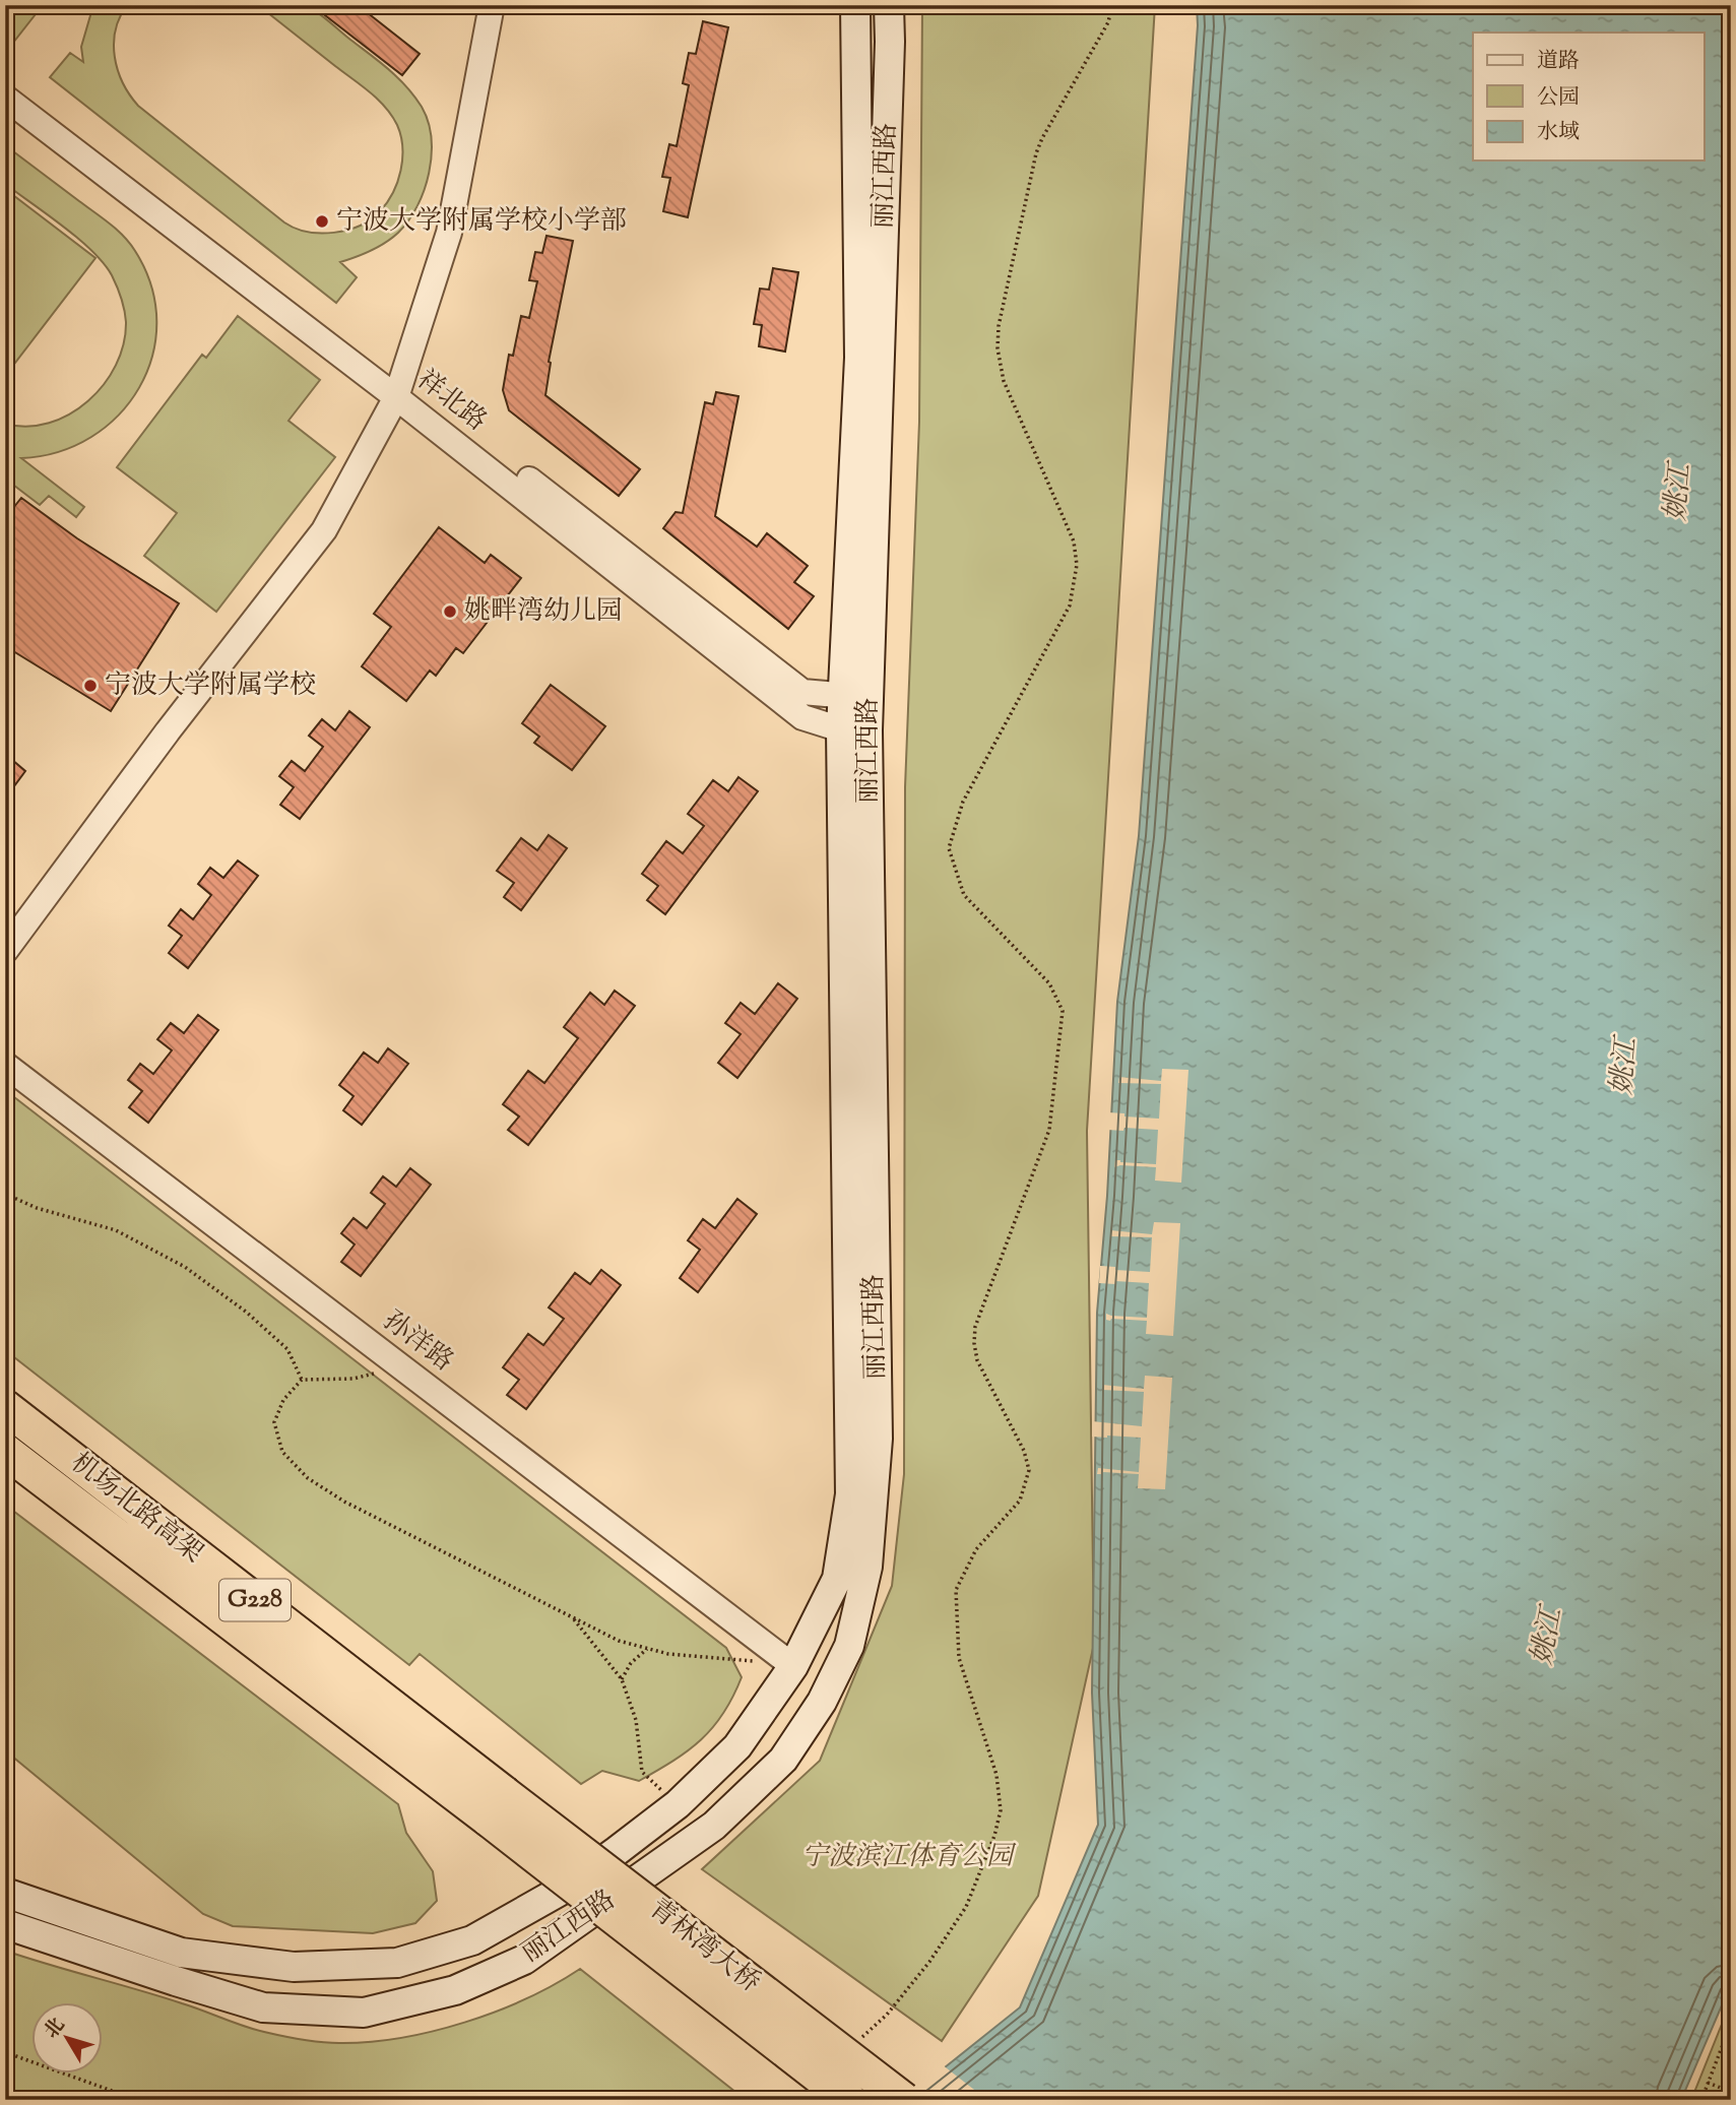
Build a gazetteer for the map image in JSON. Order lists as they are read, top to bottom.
{
  "streets": {
    "highway": ["机场北路高架", "G228", "青林湾大桥"],
    "main road": ["丽江西路"],
    "street": ["祥北路", "孙洋路"]
  },
  "crossings": [
    ["丽江西路", "祥北路"],
    ["丽江西路", "孙洋路"],
    ["机场北路高架", "青林湾大桥"]
  ],
  "water": ["姚江"],
  "parks": ["宁波滨江体育公园"],
  "places": ["宁波大学附属学校小学部", "姚畔湾幼儿园", "宁波大学附属学校"],
  "legend": ["道路", "公园", "水域"],
  "north": "top left"
}
